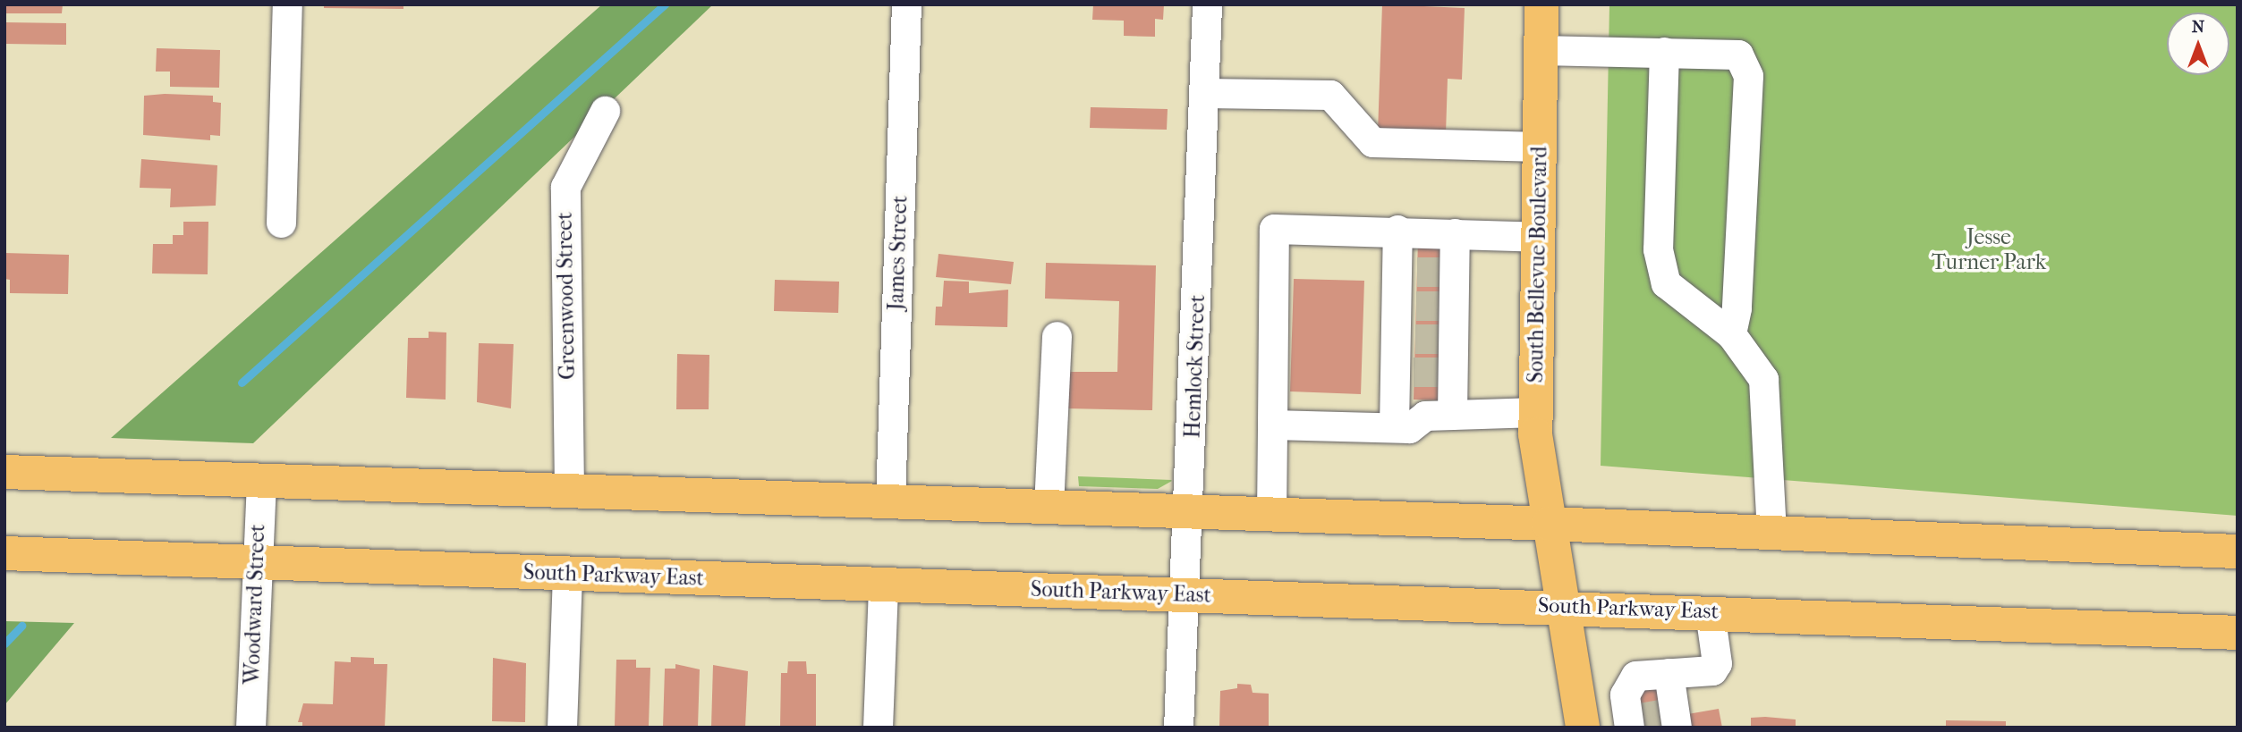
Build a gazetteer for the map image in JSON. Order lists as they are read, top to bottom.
{
  "streets": {
    "main road": ["South Bellevue Boulevard", "South Parkway East"],
    "street": [
      "James Street",
      "Greenwood Street",
      "Hemlock Street",
      "Woodward Street"
    ]
  },
  "crossings": [
    ["South Bellevue Boulevard", "South Parkway East"],
    ["Hemlock Street", "South Parkway East"],
    ["South Parkway East", "Woodward Street"]
  ],
  "parks": ["Jesse Turner Park"],
  "north": "top"
}
